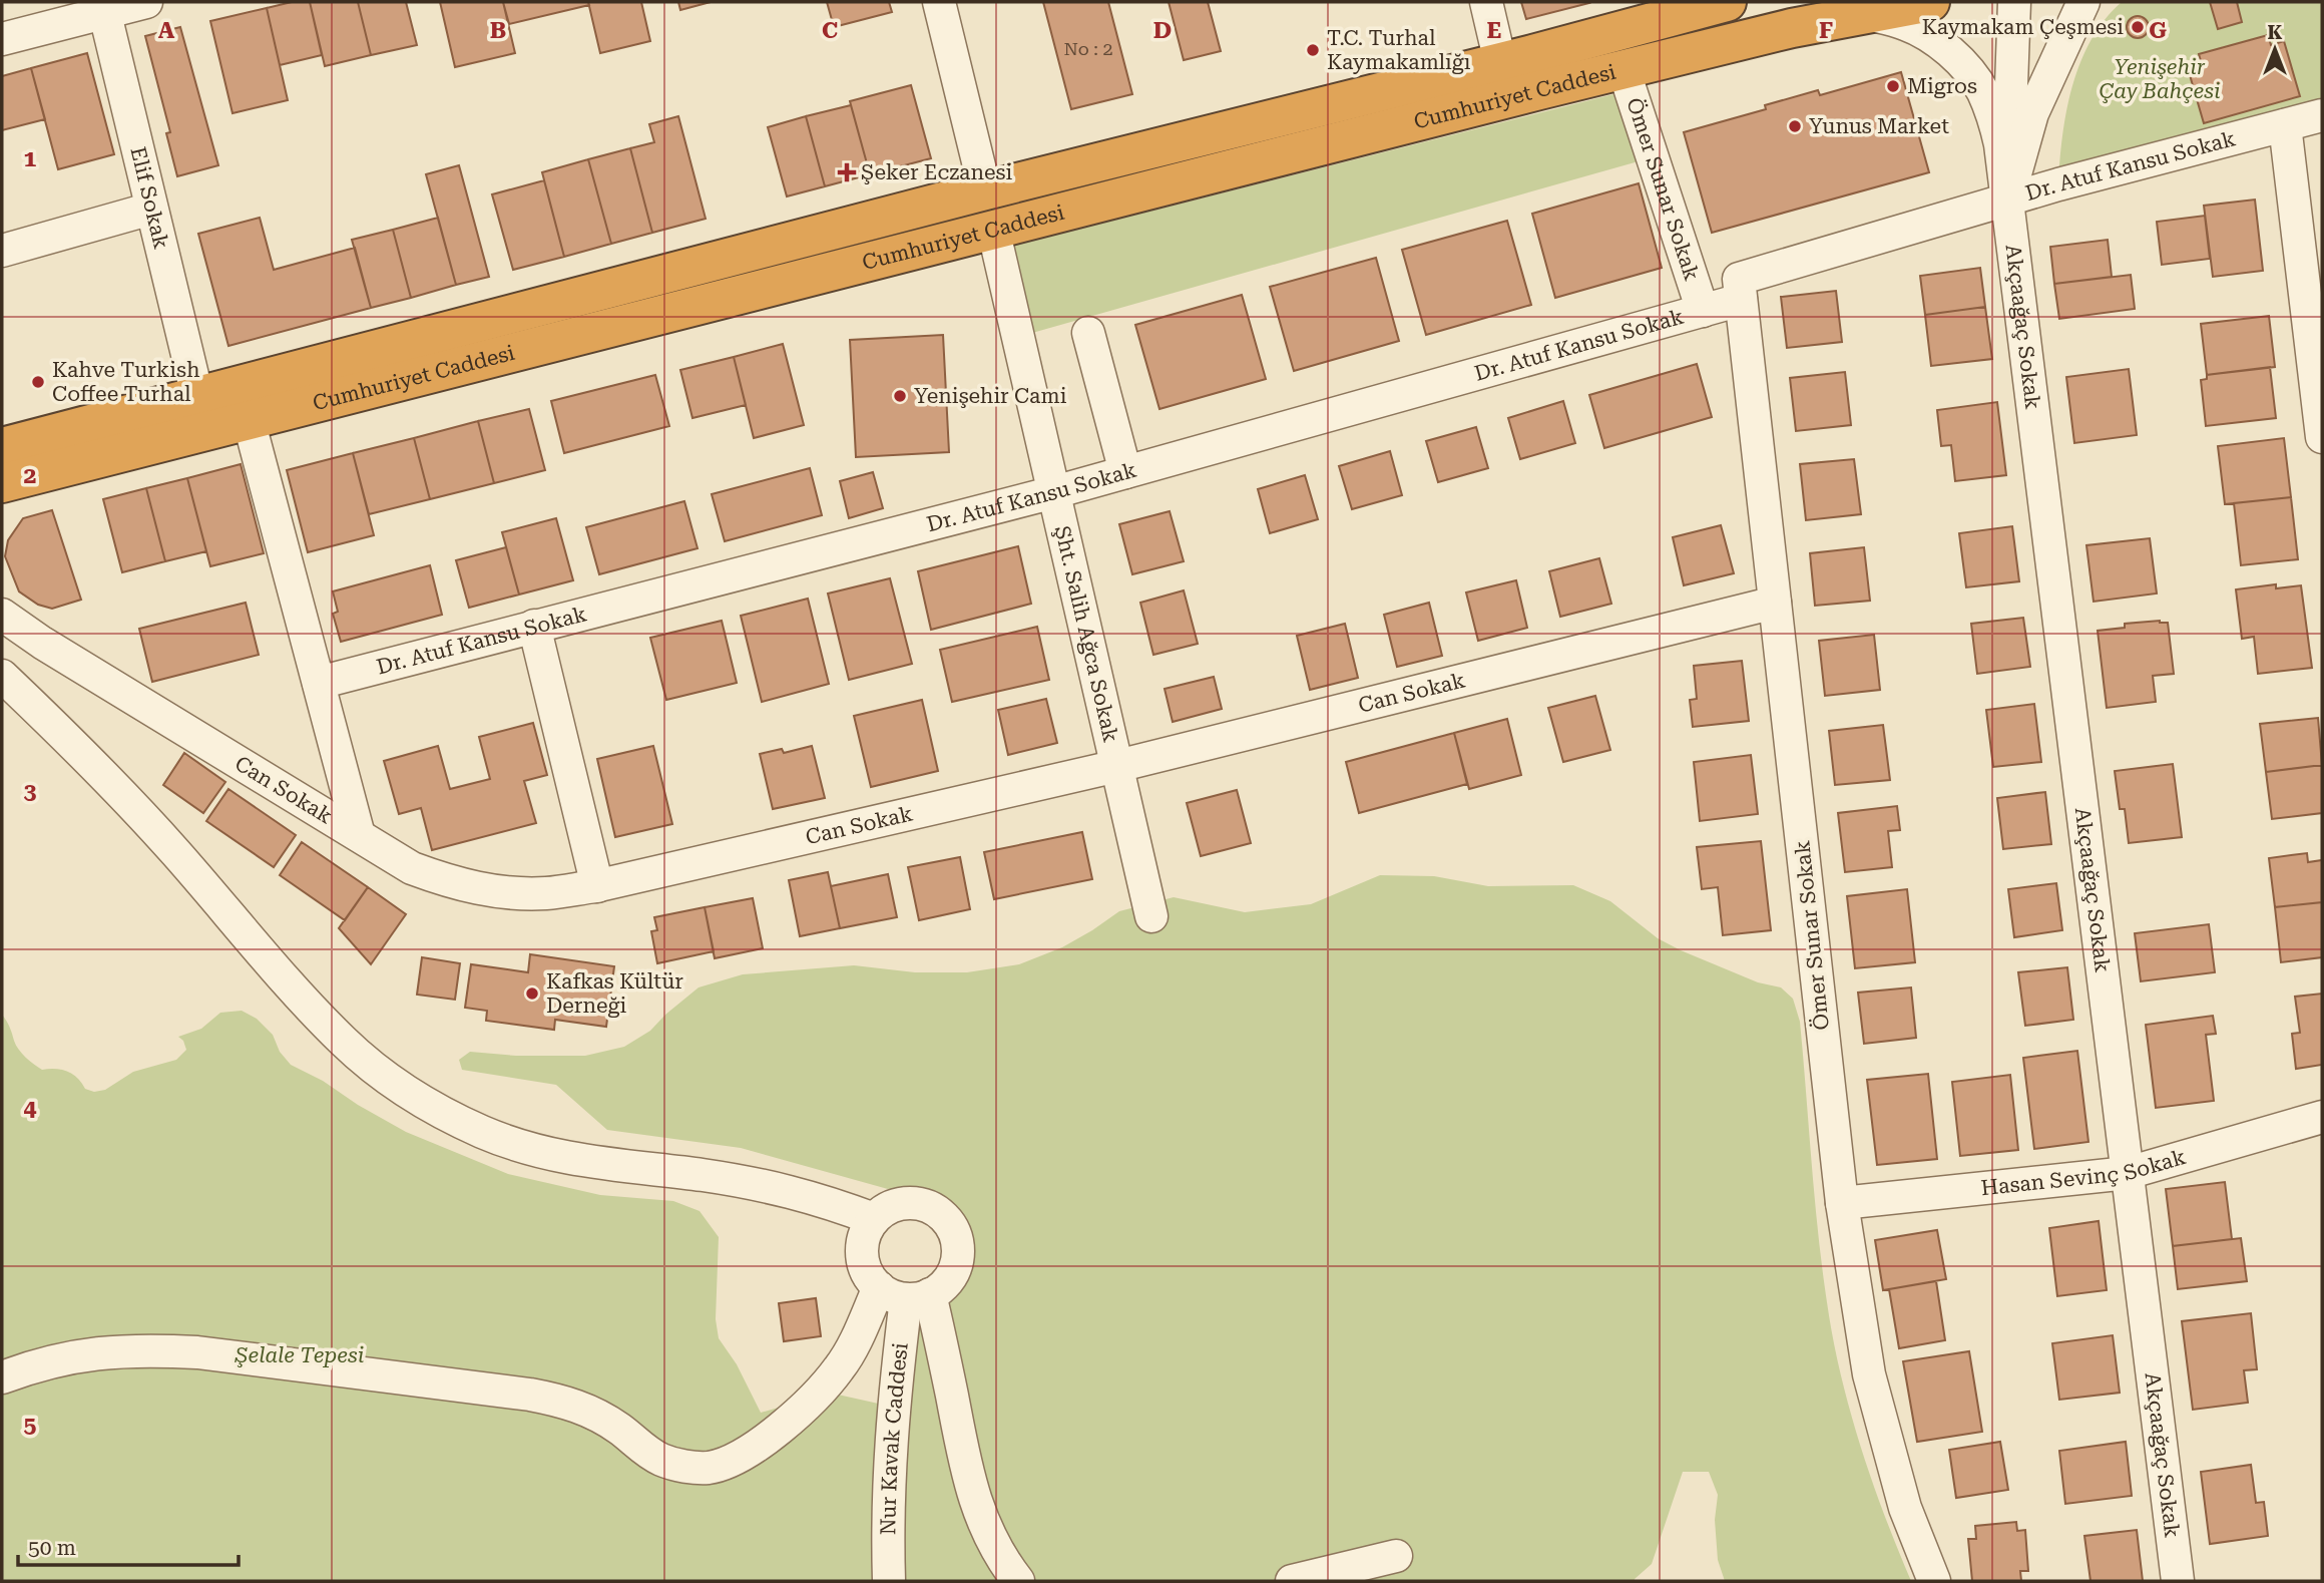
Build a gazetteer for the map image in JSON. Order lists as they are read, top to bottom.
{
  "streets": {
    "highway": ["Cumhuriyet Caddesi"],
    "street": [
      "Dr. Atuf Kansu Sokak",
      "Ömer Sunar Sokak",
      "Elif Sokak",
      "Akçaağaç Sokak",
      "Şht. Salih Ağca Sokak",
      "Can Sokak",
      "Hasan Sevinç Sokak",
      "Nur Kavak Caddesi"
    ]
  },
  "crossings": [
    ["Cumhuriyet Caddesi", "Ömer Sunar Sokak"],
    ["Cumhuriyet Caddesi", "Elif Sokak"],
    ["Cumhuriyet Caddesi", "Şht. Salih Ağca Sokak"],
    ["Dr. Atuf Kansu Sokak", "Ömer Sunar Sokak"],
    ["Dr. Atuf Kansu Sokak", "Akçaağaç Sokak"],
    ["Dr. Atuf Kansu Sokak", "Şht. Salih Ağca Sokak"],
    ["Ömer Sunar Sokak", "Can Sokak"],
    ["Ömer Sunar Sokak", "Hasan Sevinç Sokak"],
    ["Akçaağaç Sokak", "Hasan Sevinç Sokak"],
    ["Şht. Salih Ağca Sokak", "Can Sokak"]
  ],
  "parks": ["Yenişehir Çay Bahçesi", "Şelale Tepesi"],
  "places": {
    "other": [
      "Kaymakam Çeşmesi",
      "T.C. Turhal Kaymakamlığı",
      "Migros",
      "Yunus Market",
      "Kahve Turkish Coffee Turhal",
      "Yenişehir Cami",
      "Kafkas Kültür Derneği"
    ],
    "health": ["Şeker Eczanesi"]
  },
  "house_numbers": ["No : 2"],
  "scale_bar": "50 m",
  "north": "top",
  "grid": {
    "columns": [
      "A",
      "B",
      "C",
      "D",
      "E",
      "F",
      "G"
    ],
    "rows": [
      "1",
      "2",
      "3",
      "4",
      "5"
    ]
  }
}
